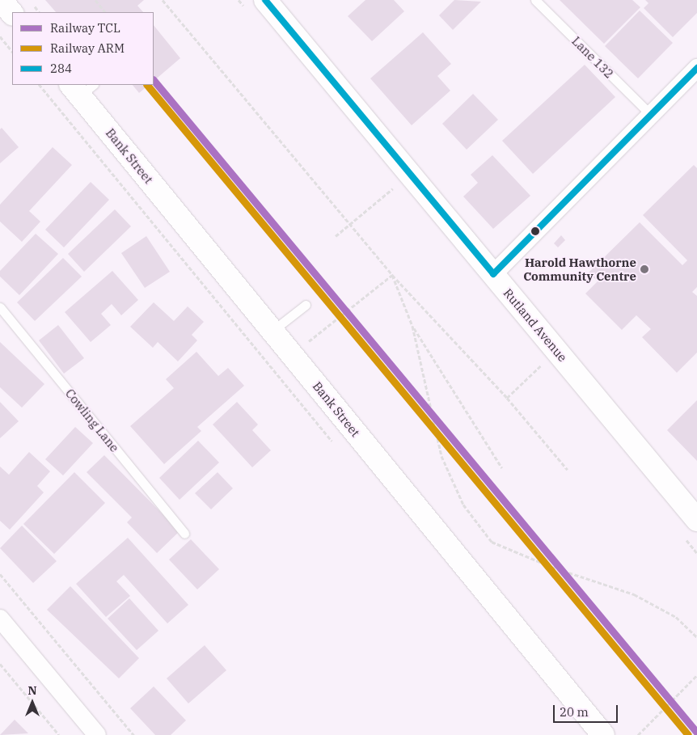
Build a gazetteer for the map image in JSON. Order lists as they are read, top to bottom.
{
  "streets": {
    "street": ["Bank Street", "Rutland Avenue"],
    "lane": ["Lane 132", "Cowling Lane"]
  },
  "places": ["Harold Hawthorne Community Centre"],
  "lines": ["transit line 284", "rail line TCL", "rail line ARM"],
  "legend": ["Railway TCL", "Railway ARM", "284"],
  "scale_bar": "20 m",
  "north": "top"
}
